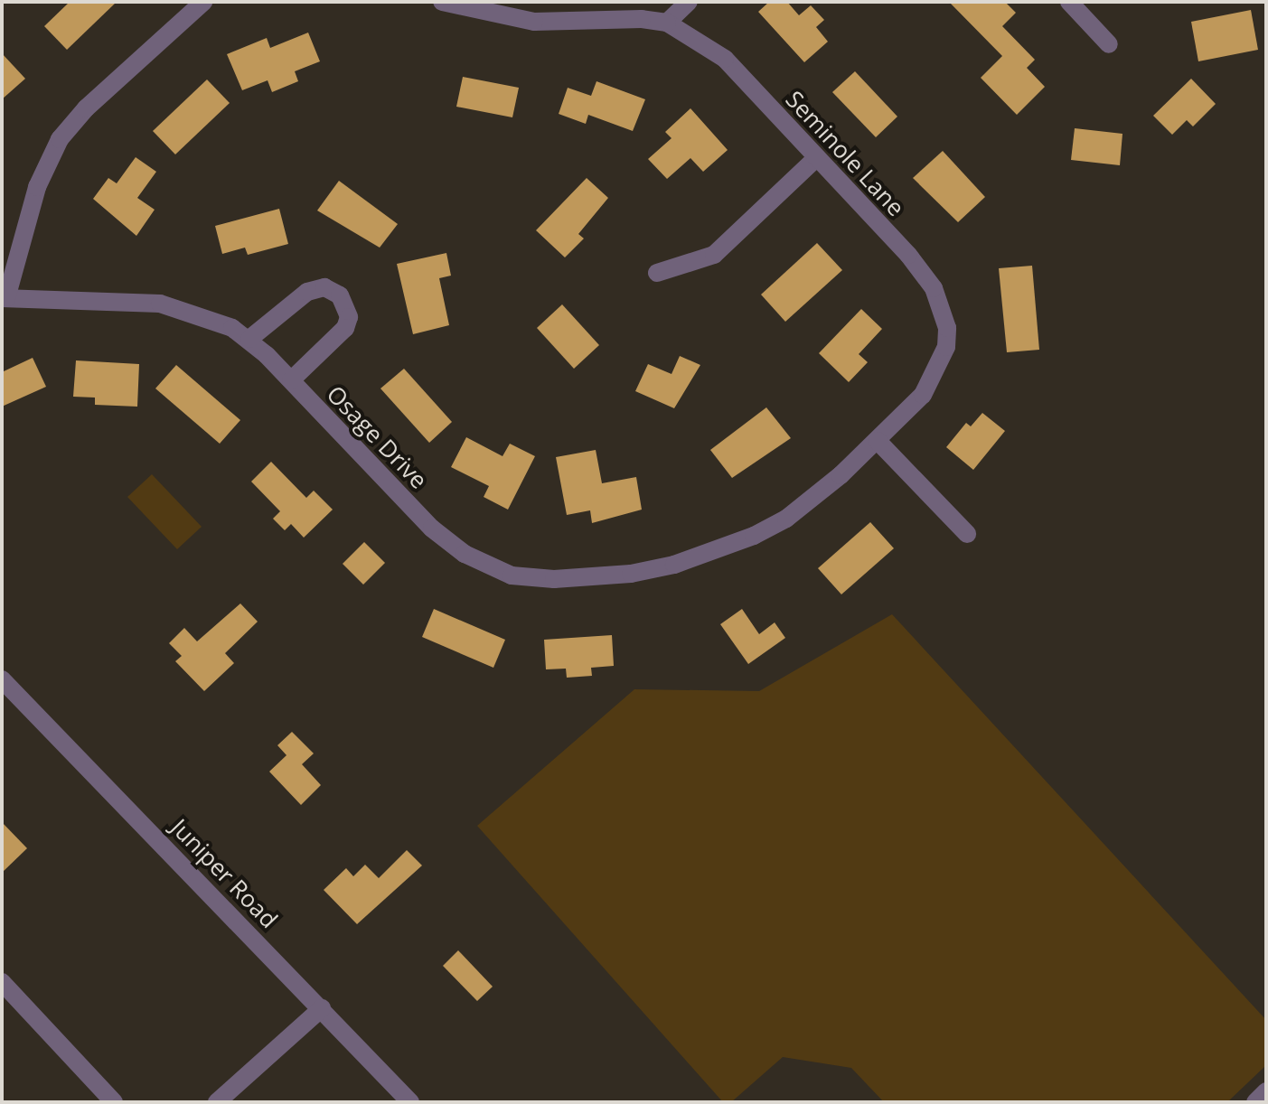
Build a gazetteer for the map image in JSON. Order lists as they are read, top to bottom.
{
  "streets": {
    "street": ["Seminole Lane", "Osage Drive", "Juniper Road"]
  },
  "crossings": [
    ["Seminole Lane", "Osage Drive"]
  ]
}
